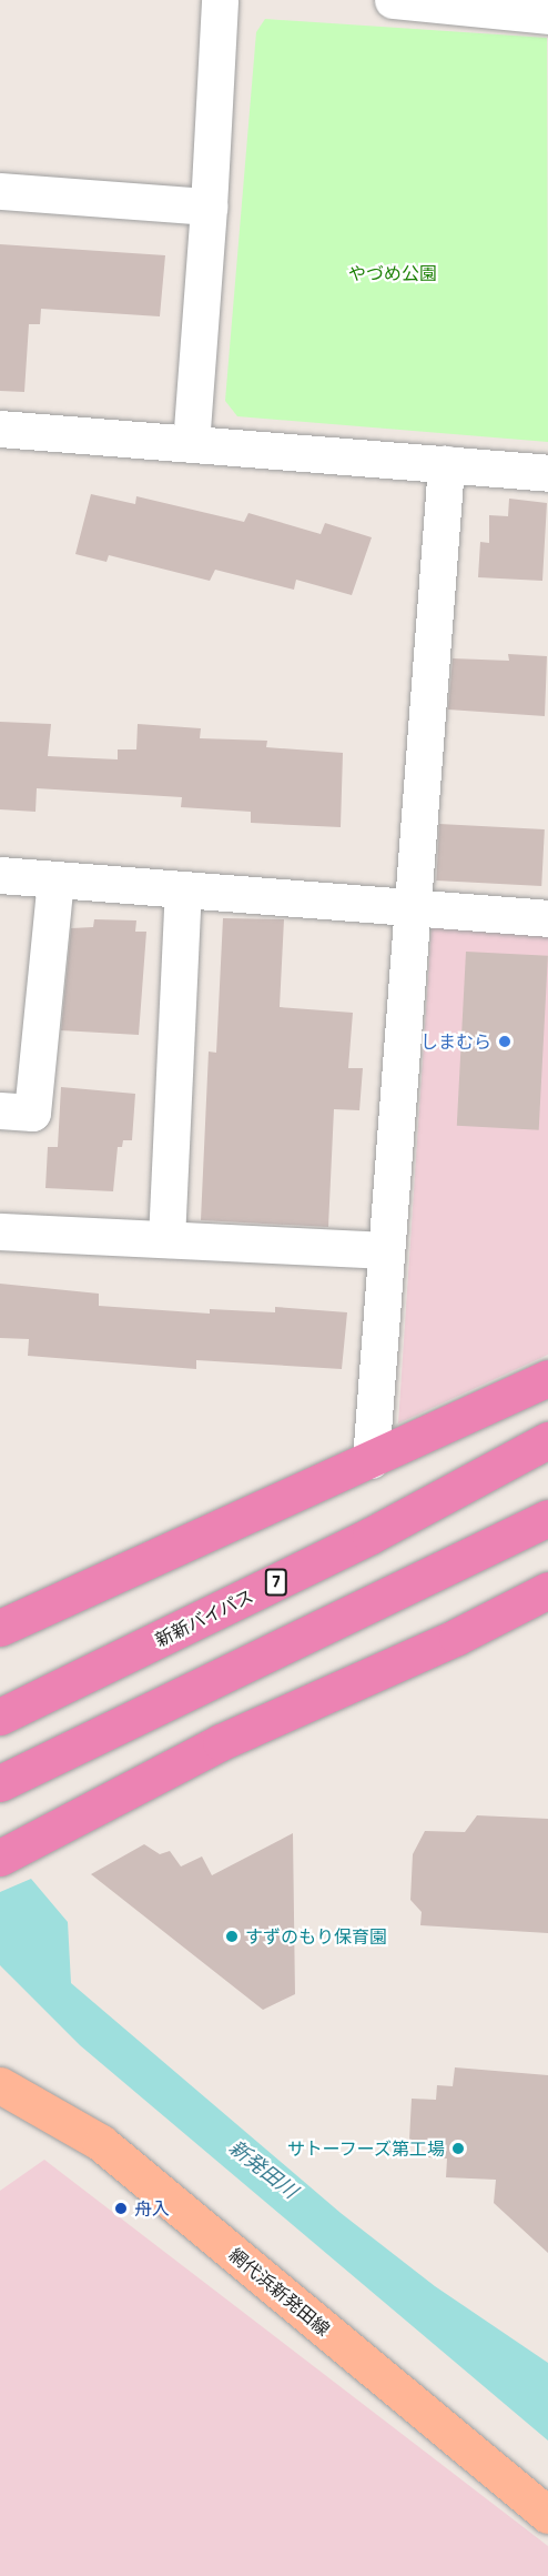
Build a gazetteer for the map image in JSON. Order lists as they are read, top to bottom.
{
  "streets": {
    "highway": ["7", "新新バイパス"],
    "main road": ["網代浜新発田線"]
  },
  "water": ["新発田川"],
  "parks": ["やづめ公園"],
  "places": [
    "しまむら",
    "すずのもり保育園",
    "サトーフーズ第工場",
    "舟入"
  ]
}
